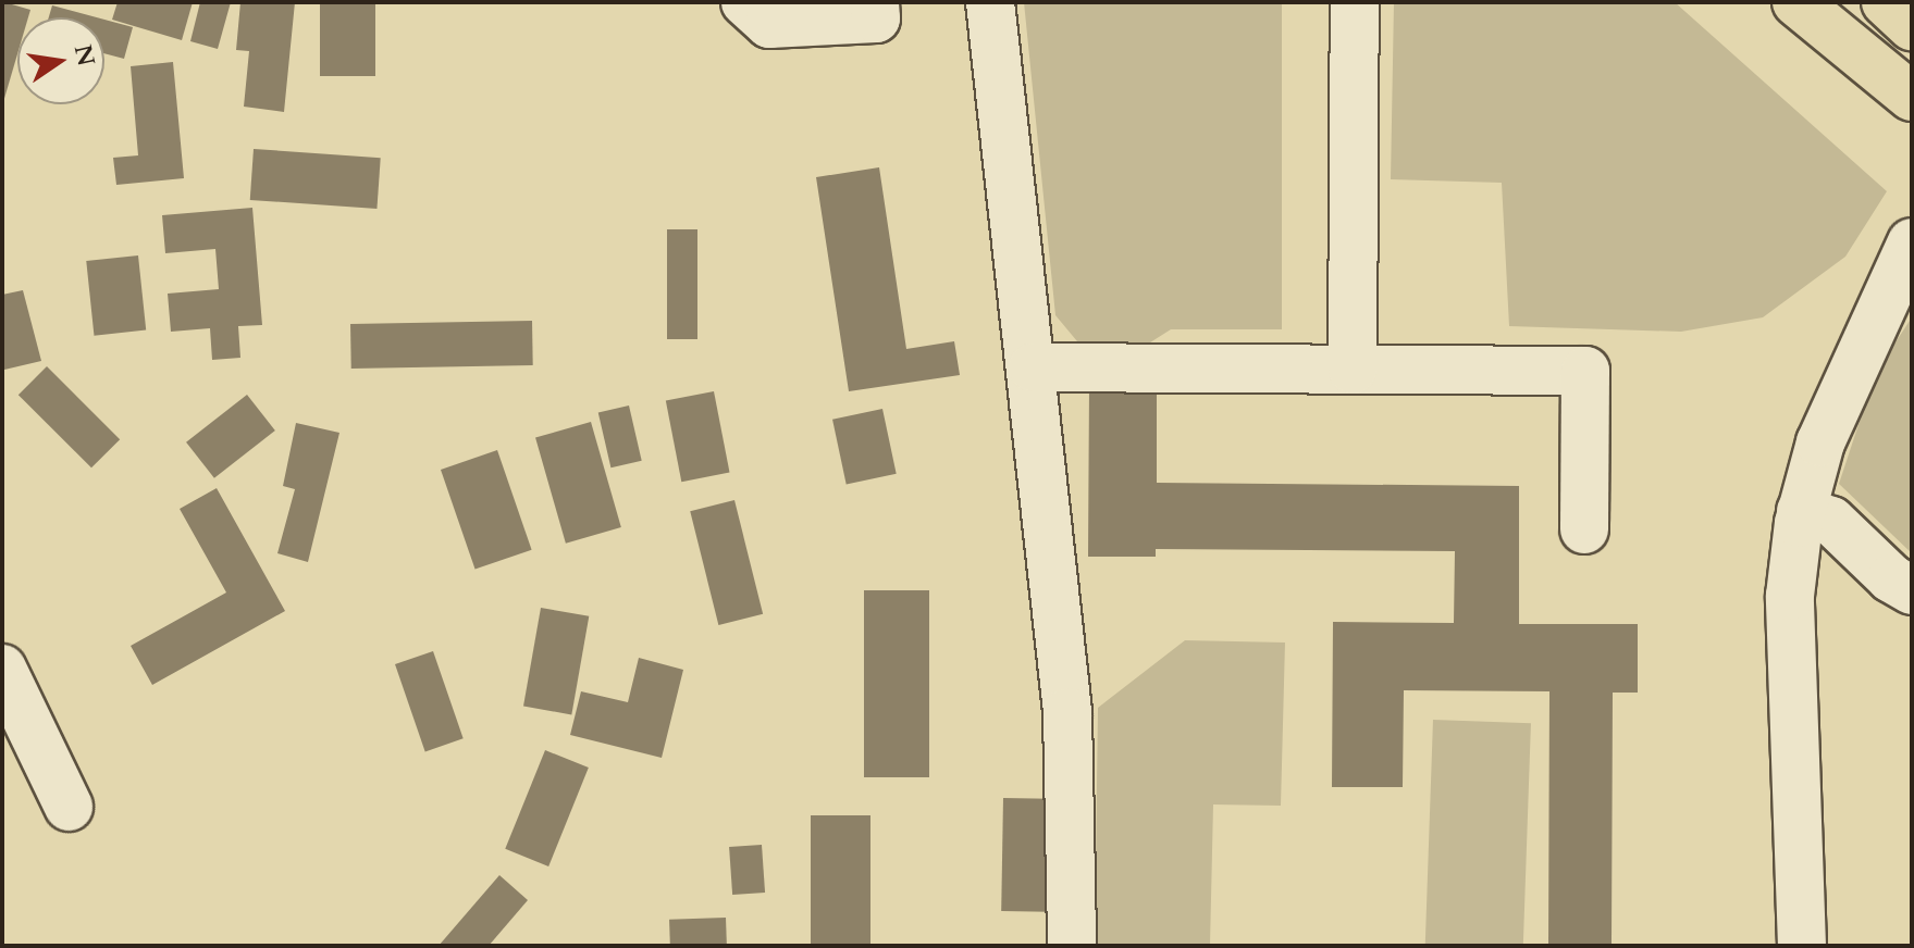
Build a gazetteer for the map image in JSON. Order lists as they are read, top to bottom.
{
  "north": "right"
}
